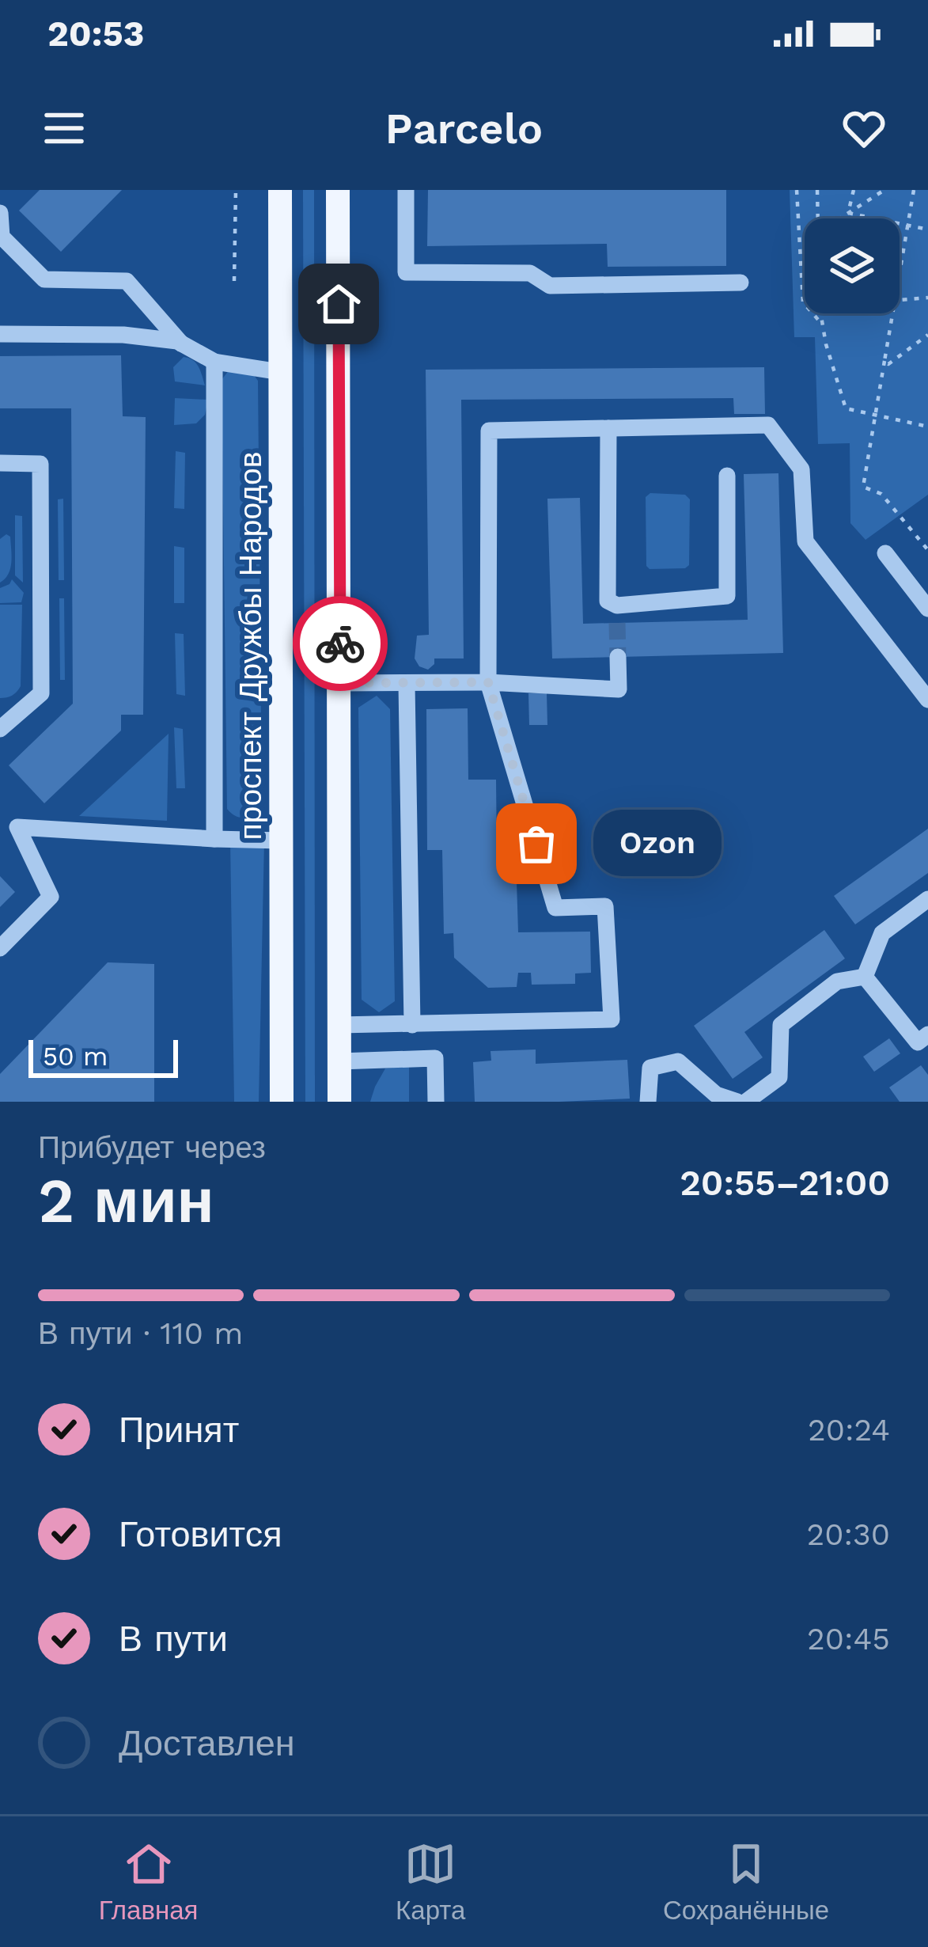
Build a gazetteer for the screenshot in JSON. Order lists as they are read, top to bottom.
{
  "streets": {
    "main road": ["проспект Дружбы Народов"]
  },
  "places": ["Ozon"],
  "scale_bar": "50 m",
  "page": {
    "status": "20:53",
    "header": "Parcelo",
    "bubble": "Ozon",
    "scale": "50 m",
    "heading": ["2 мин", "Прибудет через", "20:55–21:00"],
    "bar": "В пути · 110 m",
    "list": [
      ["Принят", "20:24"],
      ["Готовится", "20:30"],
      ["В пути", "20:45"],
      "Доставлен"
    ],
    "tabs": ["Главная", "Карта", "Сохранённые"]
  }
}
